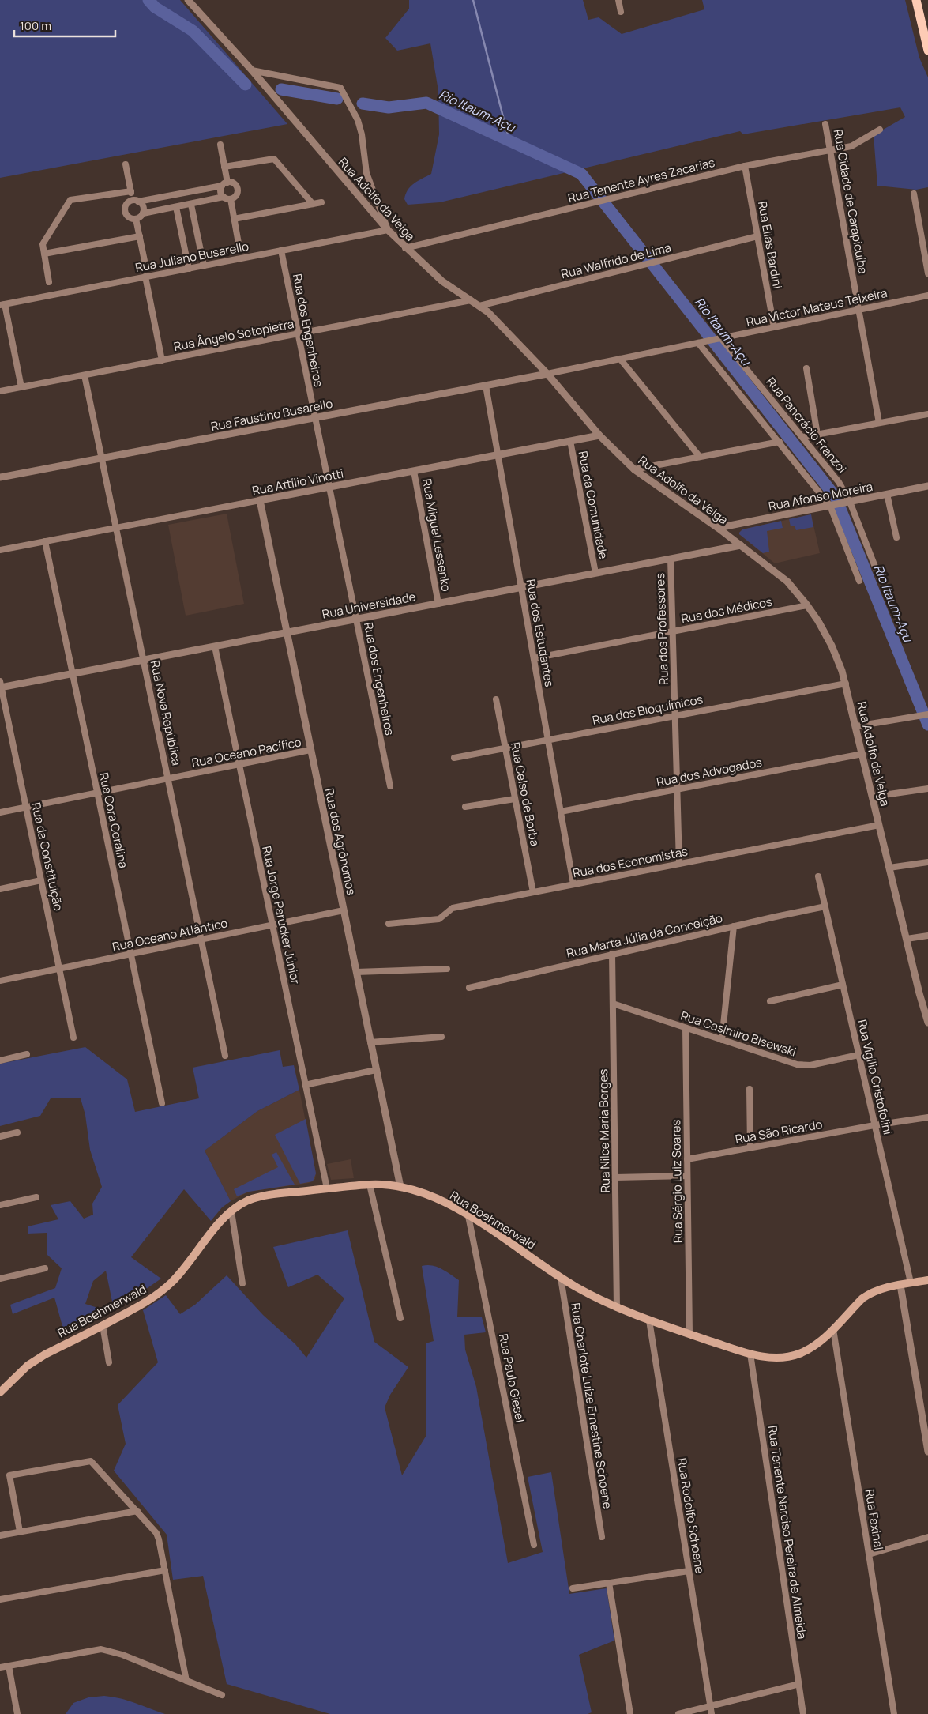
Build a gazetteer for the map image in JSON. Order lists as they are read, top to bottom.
{
  "streets": {
    "main road": ["Rua Boehmerwald"],
    "street": [
      "Rua Tenente Ayres Zacarias",
      "Rua Adolfo da Veiga",
      "Rua Cidade de Carapicuíba",
      "Rua Elias Bardini",
      "Rua Juliano Busarello",
      "Rua Walfrido de Lima",
      "Rua Victor Mateus Teixeira",
      "Rua dos Engenheiros",
      "Rua Ângelo Sotopietra",
      "Rua Faustino Busarello",
      "Rua Pancrácio Franzoi",
      "Rua Attílio Vinotti",
      "Rua Afonso Moreira",
      "Rua da Comunidade",
      "Rua Miguel Lessenko",
      "Rua Universidade",
      "Rua dos Médicos",
      "Rua dos Professores",
      "Rua dos Estudantes",
      "Rua dos Bioquímicos",
      "Rua Nova República",
      "Rua Oceano Pacífico",
      "Rua dos Advogados",
      "Rua Celso de Borba",
      "Rua Cora Coralina",
      "Rua dos Agrônomos",
      "Rua da Constituição",
      "Rua dos Economistas",
      "Rua Jorge Parucker Júnior",
      "Rua Oceano Atlântico",
      "Rua Marta Júlia da Conceição",
      "Rua Casimiro Bisewski",
      "Rua Vigílio Cristofolini",
      "Rua Nilce Maria Borges",
      "Rua São Ricardo",
      "Rua Sérgio Luiz Soares",
      "Rua Paulo Giesel",
      "Rua Charlote Luíze Ernestine Schoene",
      "Rua Rodolfo Schoene",
      "Rua Faxinal",
      "Rua Tenente Narciso Pereira de Almeida"
    ]
  },
  "crossings": [
    ["Rua Tenente Ayres Zacarias", "Rua Adolfo da Veiga"],
    ["Rua Tenente Ayres Zacarias", "Rua Cidade de Carapicuíba"],
    ["Rua Tenente Ayres Zacarias", "Rua Elias Bardini"],
    ["Rua Adolfo da Veiga", "Rua Juliano Busarello"],
    ["Rua Adolfo da Veiga", "Rua Walfrido de Lima"],
    ["Rua Adolfo da Veiga", "Rua Victor Mateus Teixeira"],
    ["Rua Adolfo da Veiga", "Rua Ângelo Sotopietra"],
    ["Rua Adolfo da Veiga", "Rua Faustino Busarello"],
    ["Rua Adolfo da Veiga", "Rua Attílio Vinotti"],
    ["Rua Adolfo da Veiga", "Rua Afonso Moreira"],
    ["Rua Adolfo da Veiga", "Rua Universidade"],
    ["Rua Adolfo da Veiga", "Rua dos Médicos"],
    ["Rua Adolfo da Veiga", "Rua dos Bioquímicos"],
    ["Rua Adolfo da Veiga", "Rua dos Advogados"],
    ["Rua Adolfo da Veiga", "Rua dos Economistas"],
    ["Rua Cidade de Carapicuíba", "Rua Victor Mateus Teixeira"],
    ["Rua Elias Bardini", "Rua Walfrido de Lima"],
    ["Rua Elias Bardini", "Rua Victor Mateus Teixeira"],
    ["Rua Juliano Busarello", "Rua dos Engenheiros"],
    ["Rua Victor Mateus Teixeira", "Rua Faustino Busarello"],
    ["Rua Victor Mateus Teixeira", "Rua Pancrácio Franzoi"],
    ["Rua dos Engenheiros", "Rua Ângelo Sotopietra"],
    ["Rua dos Engenheiros", "Rua Faustino Busarello"],
    ["Rua dos Engenheiros", "Rua Attílio Vinotti"],
    ["Rua dos Engenheiros", "Rua Universidade"],
    ["Rua Ângelo Sotopietra", "Rua Nova República"],
    ["Rua Faustino Busarello", "Rua dos Estudantes"],
    ["Rua Faustino Busarello", "Rua Nova República"],
    ["Rua Pancrácio Franzoi", "Rua Afonso Moreira"],
    ["Rua Attílio Vinotti", "Rua da Comunidade"],
    ["Rua Attílio Vinotti", "Rua Miguel Lessenko"],
    ["Rua Attílio Vinotti", "Rua dos Estudantes"],
    ["Rua Attílio Vinotti", "Rua Nova República"],
    ["Rua Attílio Vinotti", "Rua Cora Coralina"],
    ["Rua Attílio Vinotti", "Rua dos Agrônomos"],
    ["Rua da Comunidade", "Rua Universidade"],
    ["Rua Miguel Lessenko", "Rua Universidade"],
    ["Rua Universidade", "Rua dos Professores"],
    ["Rua Universidade", "Rua dos Estudantes"],
    ["Rua Universidade", "Rua Nova República"],
    ["Rua Universidade", "Rua Cora Coralina"],
    ["Rua Universidade", "Rua dos Agrônomos"],
    ["Rua Universidade", "Rua da Constituição"],
    ["Rua Universidade", "Rua Jorge Parucker Júnior"],
    ["Rua dos Médicos", "Rua dos Professores"],
    ["Rua dos Médicos", "Rua dos Estudantes"],
    ["Rua dos Professores", "Rua dos Bioquímicos"],
    ["Rua dos Professores", "Rua dos Advogados"],
    ["Rua dos Professores", "Rua dos Economistas"],
    ["Rua dos Estudantes", "Rua dos Bioquímicos"],
    ["Rua dos Estudantes", "Rua dos Advogados"],
    ["Rua dos Estudantes", "Rua dos Economistas"],
    ["Rua dos Bioquímicos", "Rua Celso de Borba"],
    ["Rua Nova República", "Rua Oceano Pacífico"],
    ["Rua Nova República", "Rua Oceano Atlântico"],
    ["Rua Oceano Pacífico", "Rua Cora Coralina"],
    ["Rua Oceano Pacífico", "Rua dos Agrônomos"],
    ["Rua Oceano Pacífico", "Rua da Constituição"],
    ["Rua Oceano Pacífico", "Rua Jorge Parucker Júnior"],
    ["Rua Celso de Borba", "Rua dos Economistas"],
    ["Rua Cora Coralina", "Rua Oceano Atlântico"],
    ["Rua dos Agrônomos", "Rua Oceano Atlântico"],
    ["Rua dos Agrônomos", "Rua Boehmerwald"],
    ["Rua da Constituição", "Rua Oceano Atlântico"],
    ["Rua Jorge Parucker Júnior", "Rua Oceano Atlântico"],
    ["Rua Jorge Parucker Júnior", "Rua Boehmerwald"],
    ["Rua Marta Júlia da Conceição", "Rua Vigílio Cristofolini"],
    ["Rua Marta Júlia da Conceição", "Rua Nilce Maria Borges"],
    ["Rua Casimiro Bisewski", "Rua Vigílio Cristofolini"],
    ["Rua Casimiro Bisewski", "Rua Nilce Maria Borges"],
    ["Rua Casimiro Bisewski", "Rua Sérgio Luiz Soares"],
    ["Rua Vigílio Cristofolini", "Rua São Ricardo"],
    ["Rua Vigílio Cristofolini", "Rua Boehmerwald"],
    ["Rua Nilce Maria Borges", "Rua Boehmerwald"],
    ["Rua São Ricardo", "Rua Sérgio Luiz Soares"],
    ["Rua Sérgio Luiz Soares", "Rua Boehmerwald"],
    ["Rua Boehmerwald", "Rua Paulo Giesel"],
    ["Rua Boehmerwald", "Rua Charlote Luíze Ernestine Schoene"],
    ["Rua Boehmerwald", "Rua Rodolfo Schoene"],
    ["Rua Boehmerwald", "Rua Faxinal"],
    ["Rua Boehmerwald", "Rua Tenente Narciso Pereira de Almeida"]
  ],
  "water": ["Rio Itaum-Açu"],
  "scale_bar": "100 m"
}
